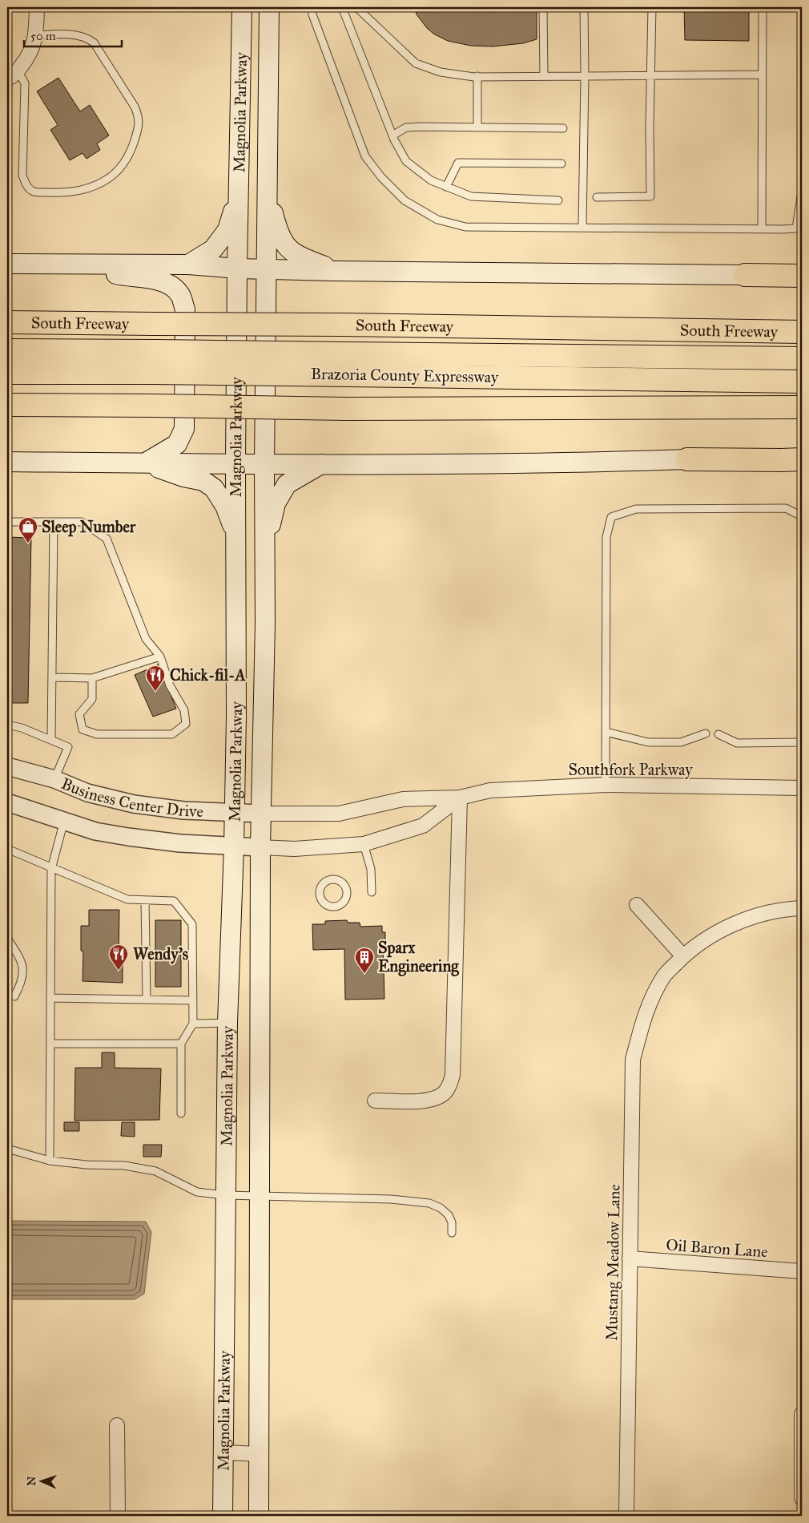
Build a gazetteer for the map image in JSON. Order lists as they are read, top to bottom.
{
  "streets": {
    "highway": ["South Freeway", "Brazoria County Expressway"],
    "main road": ["Magnolia Parkway"],
    "street": [
      "Southfork Parkway",
      "Business Center Drive",
      "Oil Baron Lane",
      "Mustang Meadow Lane"
    ]
  },
  "crossings": [
    ["Magnolia Parkway", "Southfork Parkway"],
    ["Magnolia Parkway", "Business Center Drive"],
    ["Southfork Parkway", "Business Center Drive"],
    ["Oil Baron Lane", "Mustang Meadow Lane"]
  ],
  "places": {
    "shop": ["Sleep Number"],
    "restaurant": ["Chick-fil-A", "Wendy's"],
    "building": ["Sparx Engineering"]
  },
  "scale_bar": "50 m",
  "north": "left"
}
